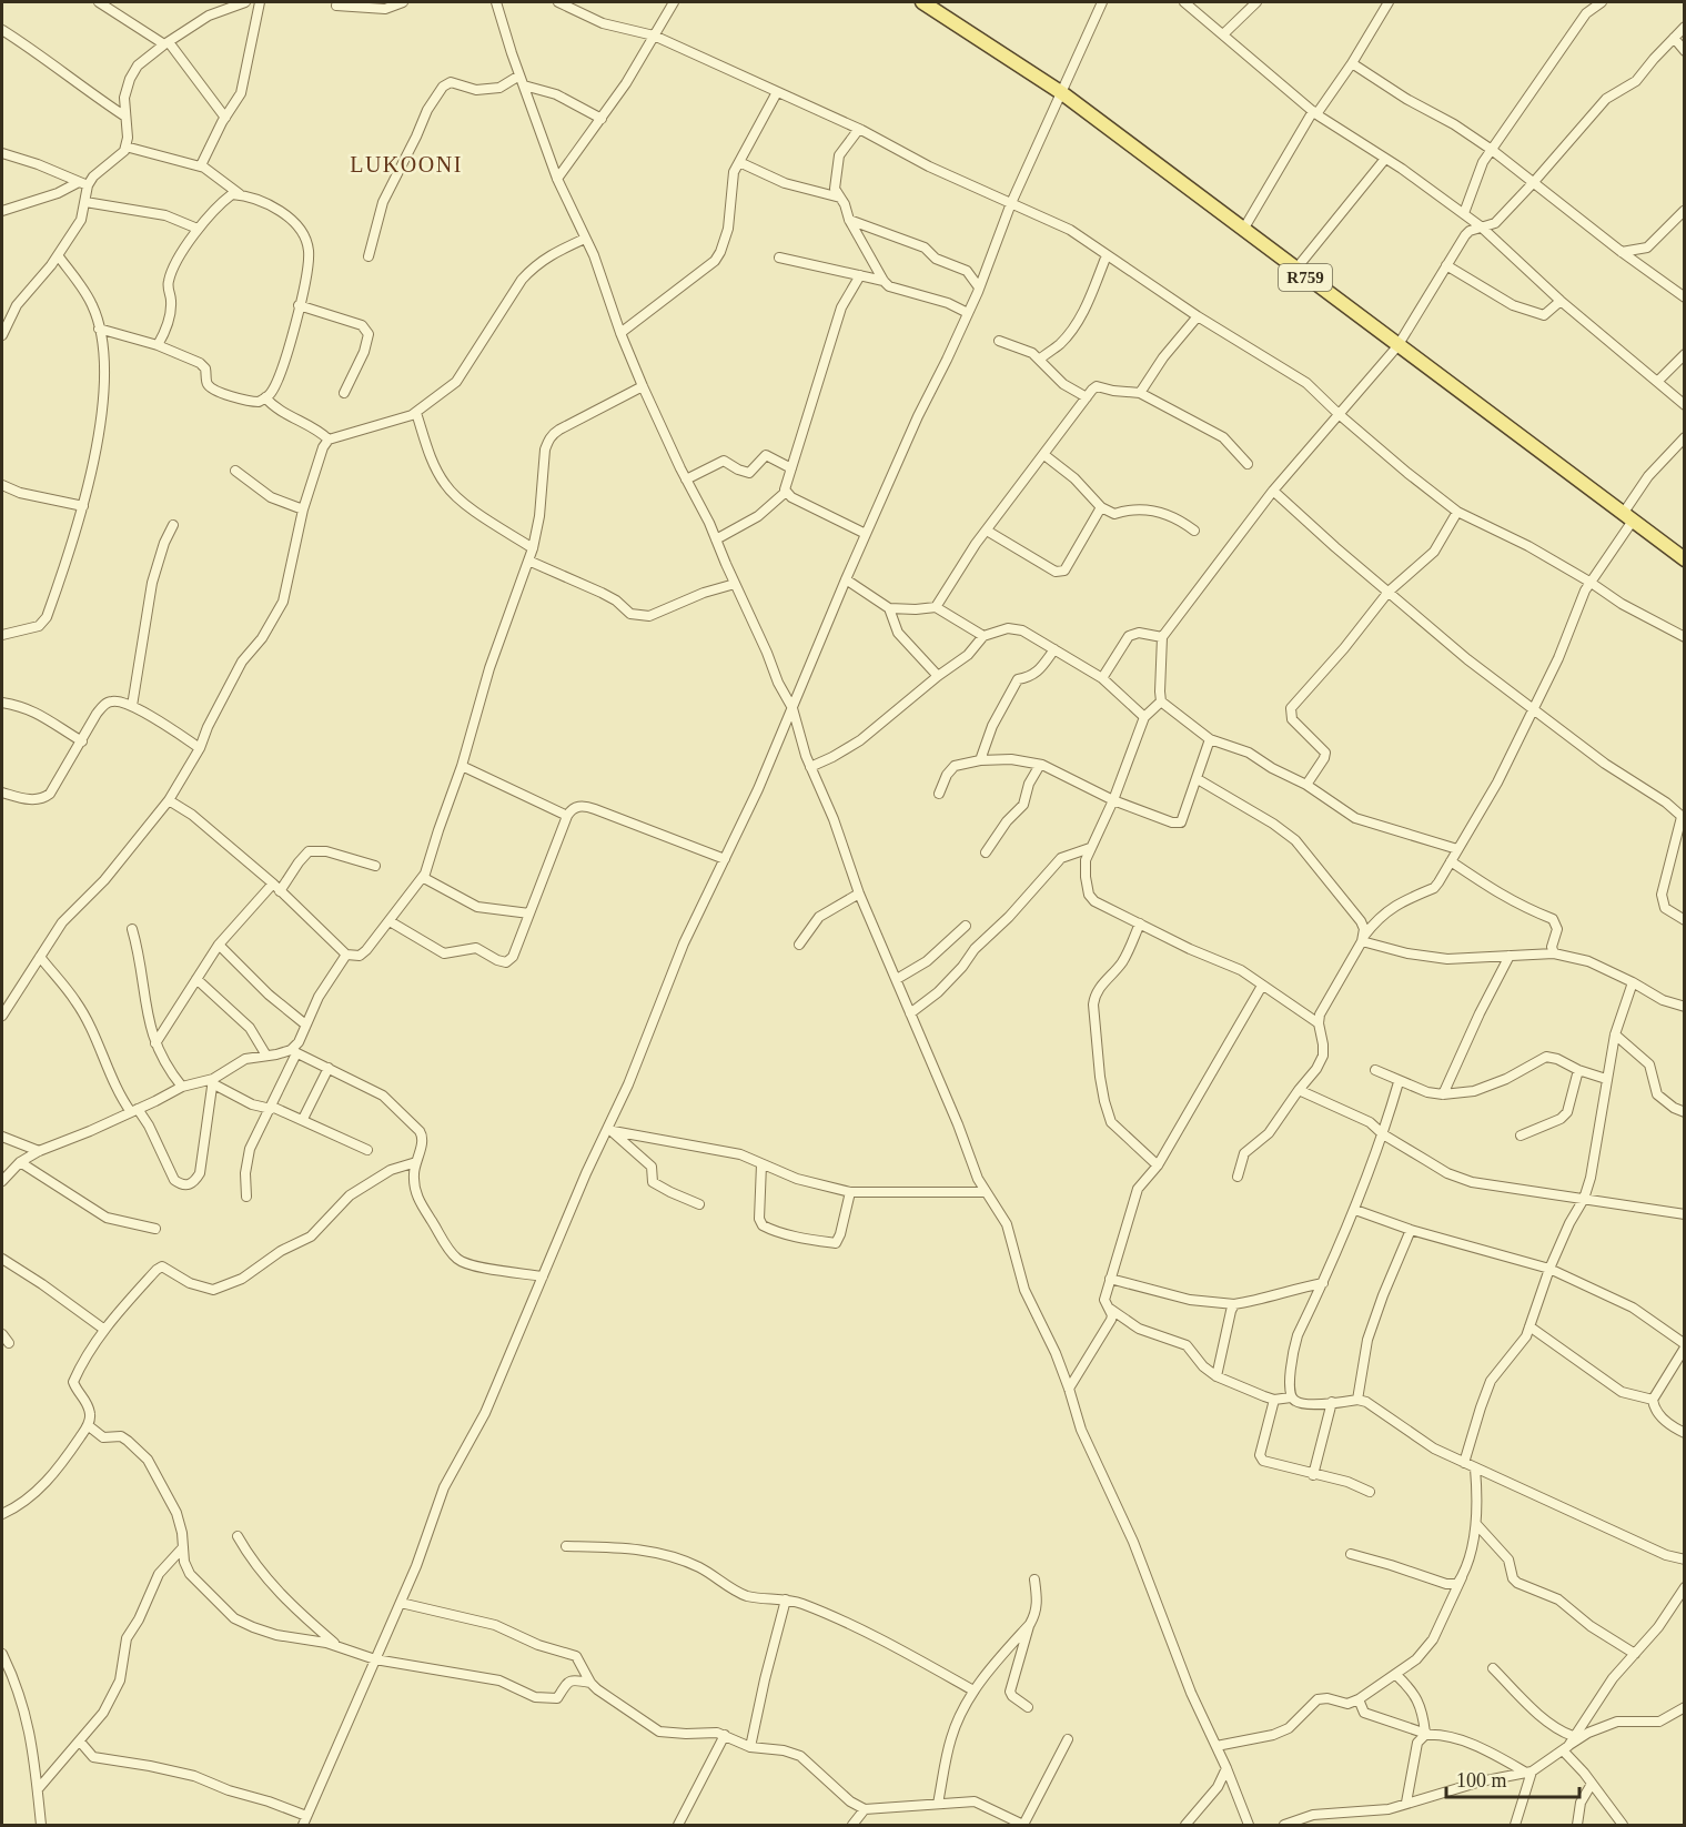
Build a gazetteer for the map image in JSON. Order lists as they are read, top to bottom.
{
  "streets": {
    "main road": ["R759"]
  },
  "districts": ["LUKOONI"],
  "scale_bar": "100 m"
}
